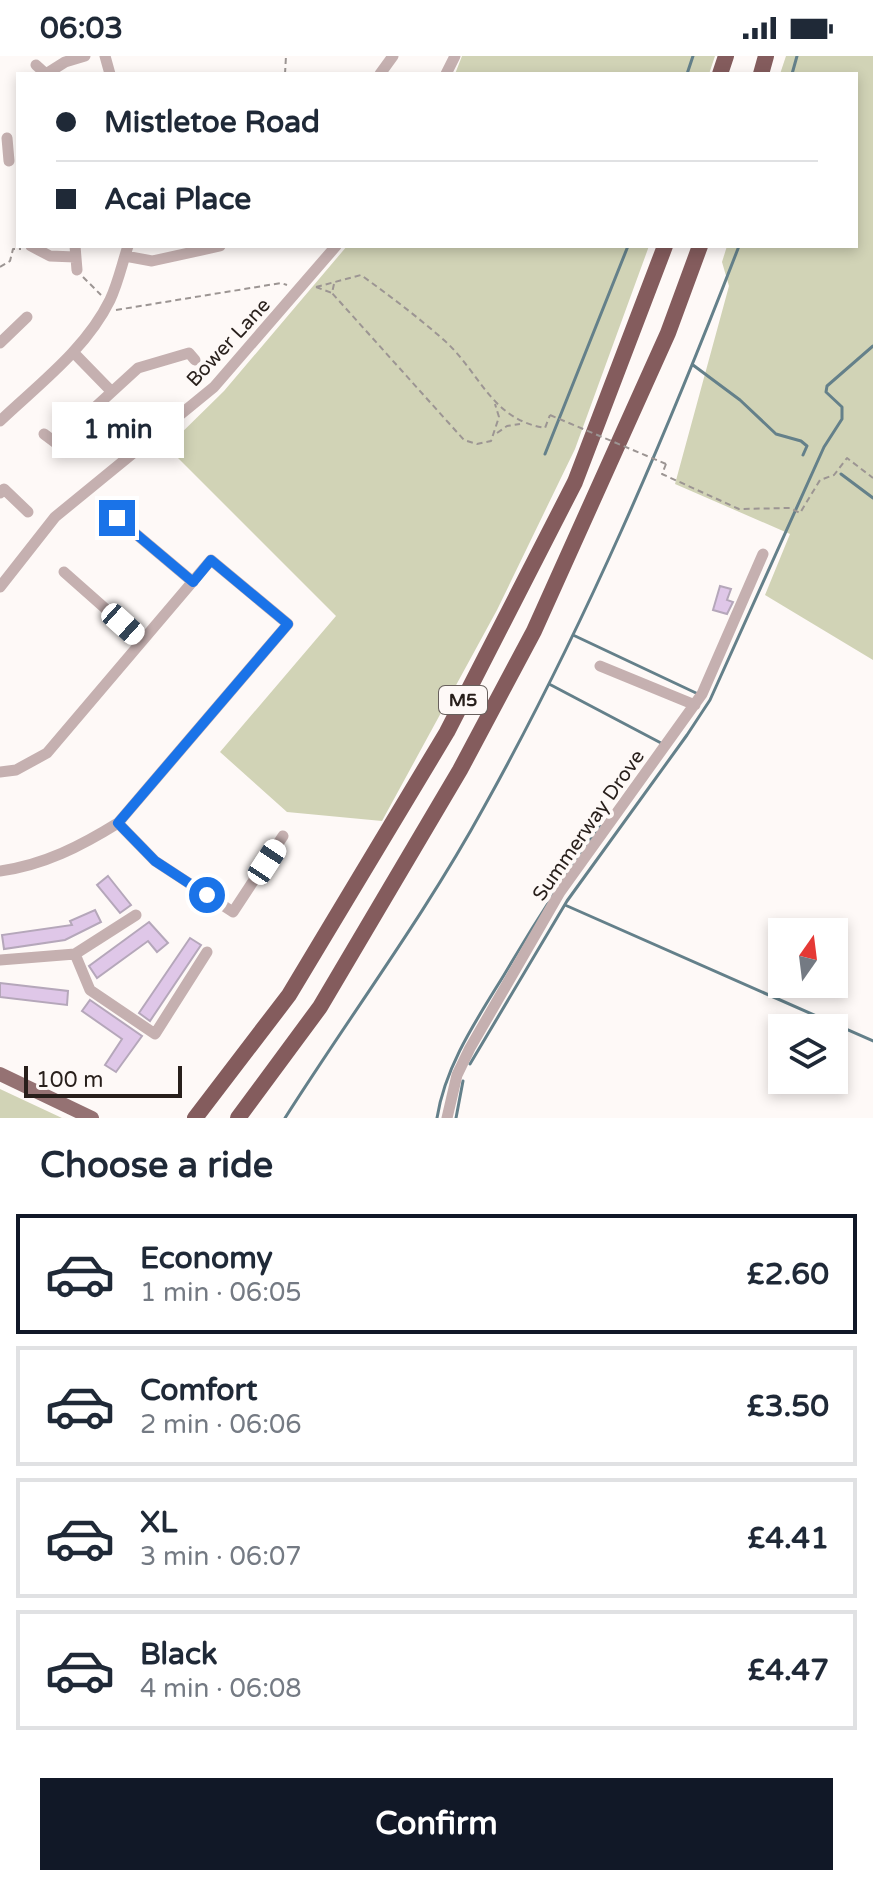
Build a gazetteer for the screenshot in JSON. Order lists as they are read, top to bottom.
{
  "streets": {
    "highway": ["M5"],
    "street": ["Bower Lane", "Summerway Drove"]
  },
  "scale_bar": "100 m",
  "north": "top",
  "page": {
    "status": "06:03",
    "banner": ["Mistletoe Road", "Acai Place"],
    "bubble": "1 min",
    "scale": "100 m",
    "heading": "Choose a ride",
    "list": [
      {
        "name": "Economy",
        "note": "1 min · 06:05",
        "value": "£2.60"
      },
      {
        "name": "Comfort",
        "note": "2 min · 06:06",
        "value": "£3.50"
      },
      {
        "name": "XL",
        "note": "3 min · 06:07",
        "value": "£4.41"
      },
      {
        "name": "Black",
        "note": "4 min · 06:08",
        "value": "£4.47"
      }
    ],
    "buttons": "Confirm"
  }
}
